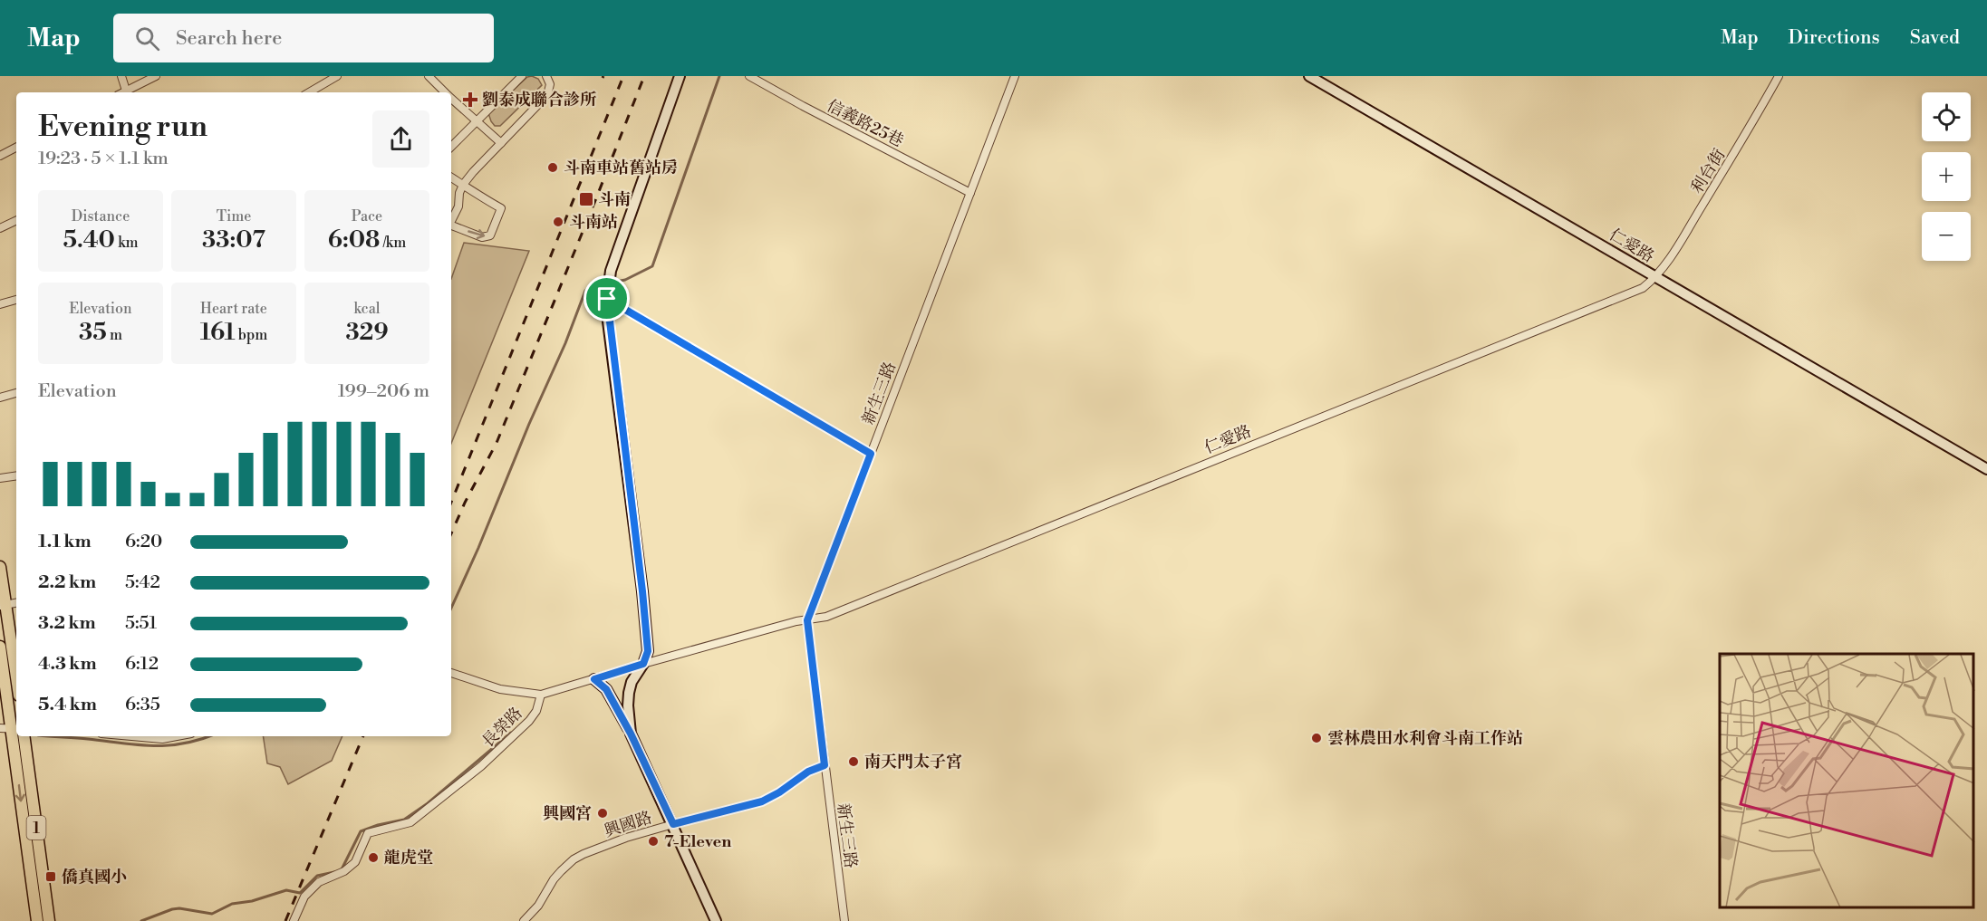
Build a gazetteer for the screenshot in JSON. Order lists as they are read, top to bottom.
{
  "streets": {
    "main road": ["1"],
    "street": [
      "信義路25巷",
      "利台街",
      "仁愛路",
      "新生三路",
      "長榮路",
      "興國路"
    ]
  },
  "crossings": [
    ["信義路25巷", "新生三路"],
    ["利台街", "仁愛路"],
    ["仁愛路", "新生三路"],
    ["新生三路", "興國路"]
  ],
  "places": {
    "health": ["劉泰成聯合診所"],
    "other": [
      "斗南車站舊站房",
      "斗南站",
      "雲林農田水利會斗南工作站",
      "南天門太子宮",
      "興國宮",
      "7-Eleven",
      "龍虎堂"
    ],
    "transit": ["斗南", "僑真國小"]
  },
  "page": {
    "header": "Map",
    "search": "Search here",
    "nav": ["Map", "Directions", "Saved"],
    "map_buttons": ["+", "−"],
    "heading": ["Evening run", "19:23 · 5 × 1.1 km"],
    "stats": [
      ["Distance", "5.40 km"],
      ["Time", "33:07"],
      ["Pace", "6:08 /km"],
      ["Elevation", "35 m"],
      ["Heart rate", "161 bpm"],
      ["kcal", "329"]
    ],
    "chart": ["Elevation", "199–206 m"],
    "list": [
      {
        "name": "1.1 km",
        "note": "6:20"
      },
      {
        "name": "2.2 km",
        "note": "5:42"
      },
      {
        "name": "3.2 km",
        "note": "5:51"
      },
      {
        "name": "4.3 km",
        "note": "6:12"
      },
      {
        "name": "5.4 km",
        "note": "6:35"
      }
    ]
  }
}
